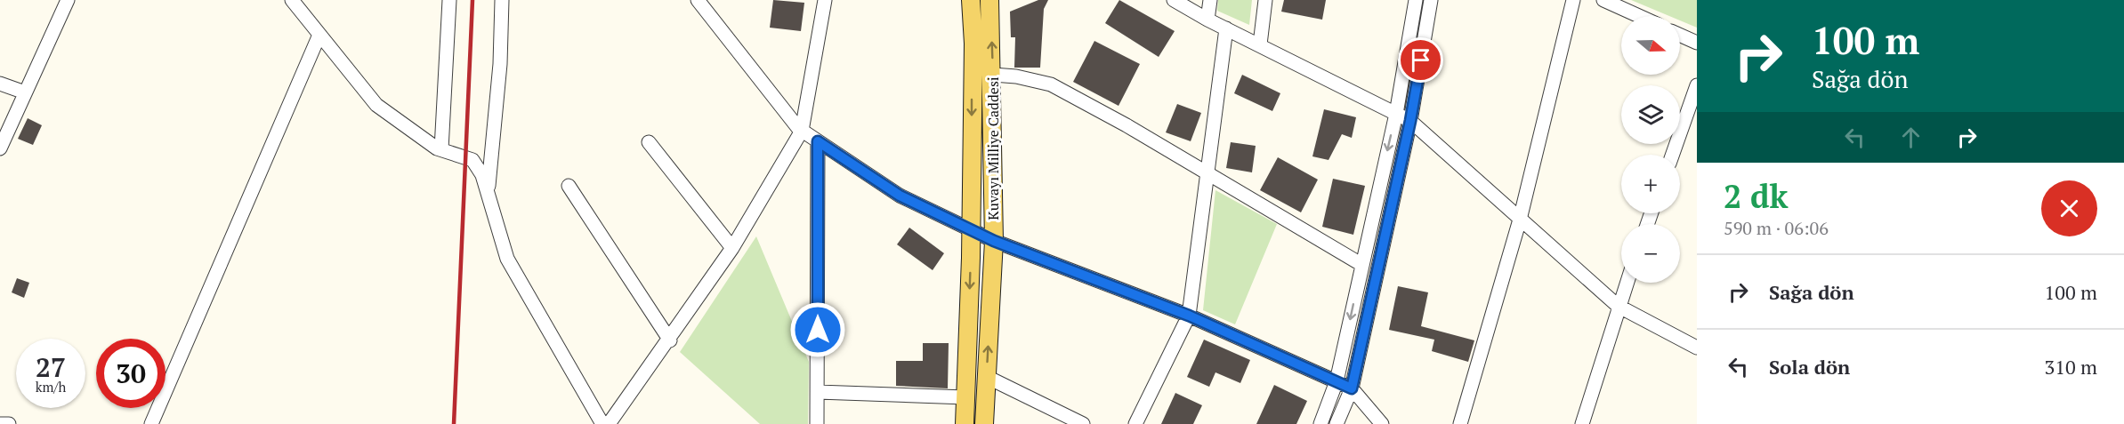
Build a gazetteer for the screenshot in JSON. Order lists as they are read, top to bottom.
{
  "streets": {
    "main road": ["Kuvayı Milliye Caddesi"]
  },
  "north": "right",
  "page": {
    "turn": ["100 m", "Sağa dön"],
    "map_buttons": ["+", "−"],
    "heading": ["2 dk", "590 m · 06:06"],
    "list": [
      {
        "name": "Sağa dön",
        "value": "100 m"
      },
      {
        "name": "Sola dön",
        "value": "310 m"
      }
    ],
    "speed": "27 km/h",
    "limit": "30"
  }
}
